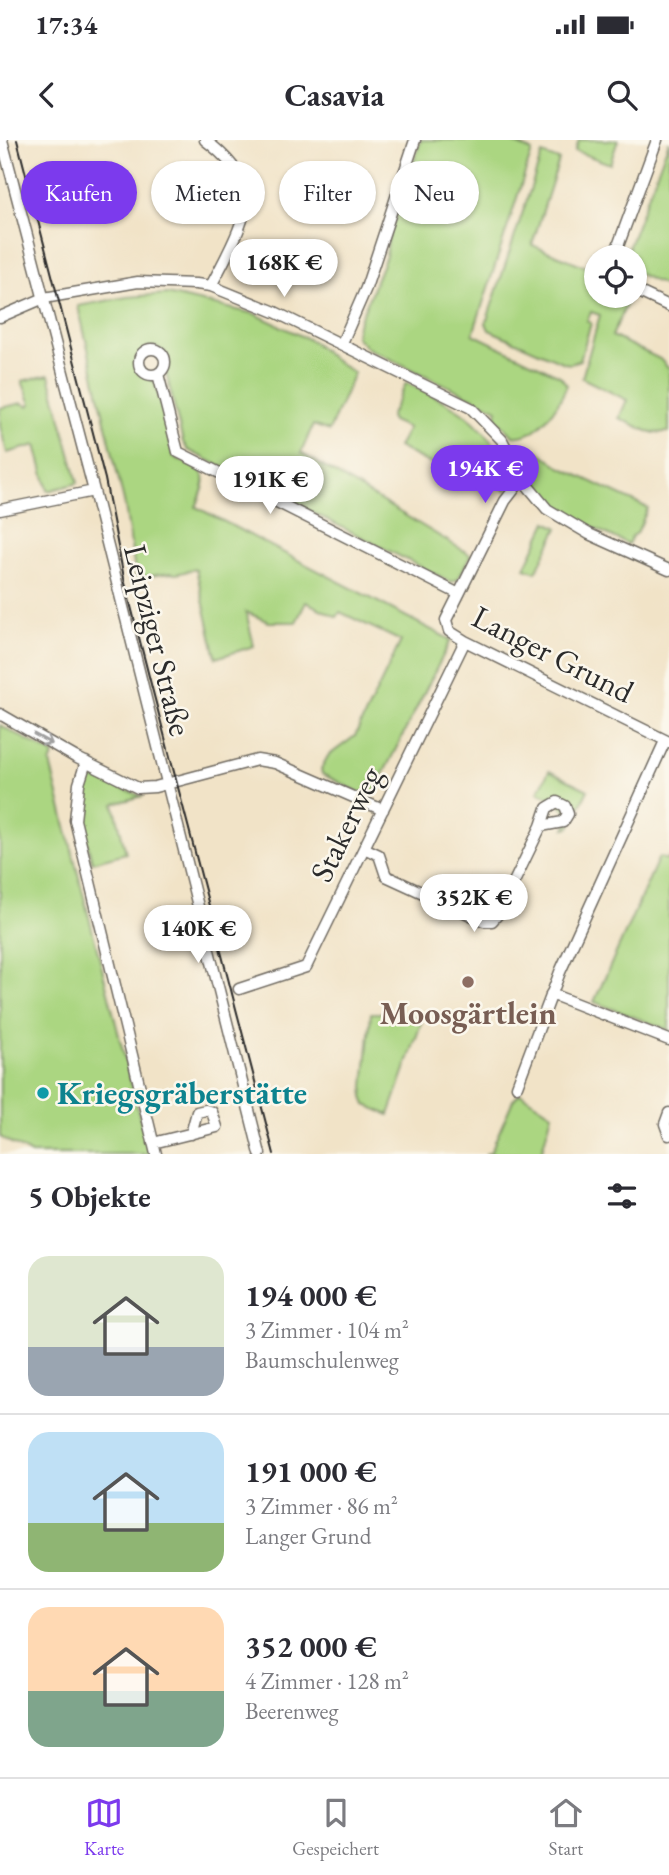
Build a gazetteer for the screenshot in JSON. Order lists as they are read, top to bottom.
{
  "streets": {
    "street": ["Leipziger Straße", "Langer Grund", "Stakerweg"]
  },
  "crossings": [
    ["Langer Grund", "Stakerweg"]
  ],
  "places": ["Moosgärtlein", "Kriegsgräberstätte"],
  "page": {
    "status": "17:34",
    "header": "Casavia",
    "chip": [
      "Kaufen",
      "Mieten",
      "Filter",
      "Neu"
    ],
    "price": [
      "168K €",
      "194K €",
      "191K €",
      "352K €",
      "140K €"
    ],
    "heading": "5 Objekte",
    "list": [
      {
        "name": "194 000 €",
        "note": "3 Zimmer · 104 m² · Baumschulenweg"
      },
      {
        "name": "191 000 €",
        "note": "3 Zimmer · 86 m² · Langer Grund"
      },
      {
        "name": "352 000 €",
        "note": "4 Zimmer · 128 m² · Beerenweg"
      }
    ],
    "tabs": ["Karte", "Gespeichert", "Start"]
  }
}
